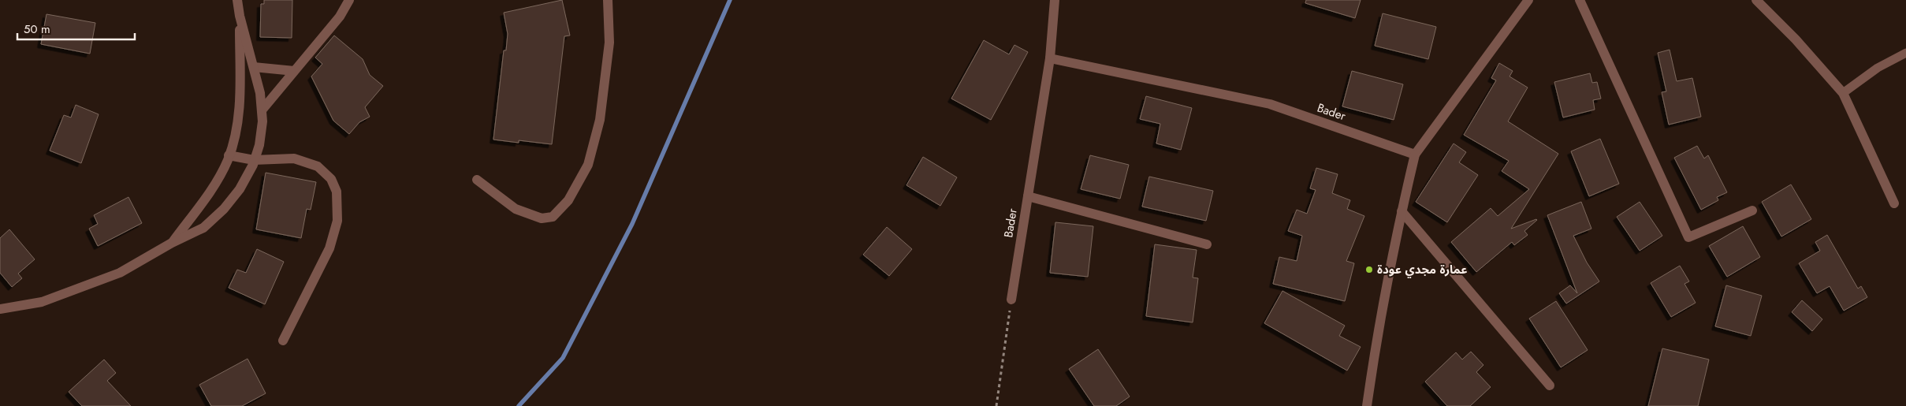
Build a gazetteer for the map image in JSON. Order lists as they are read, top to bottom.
{
  "streets": {
    "street": ["Bader"]
  },
  "places": ["عمارة مجدي عودة"],
  "scale_bar": "50 m"
}
